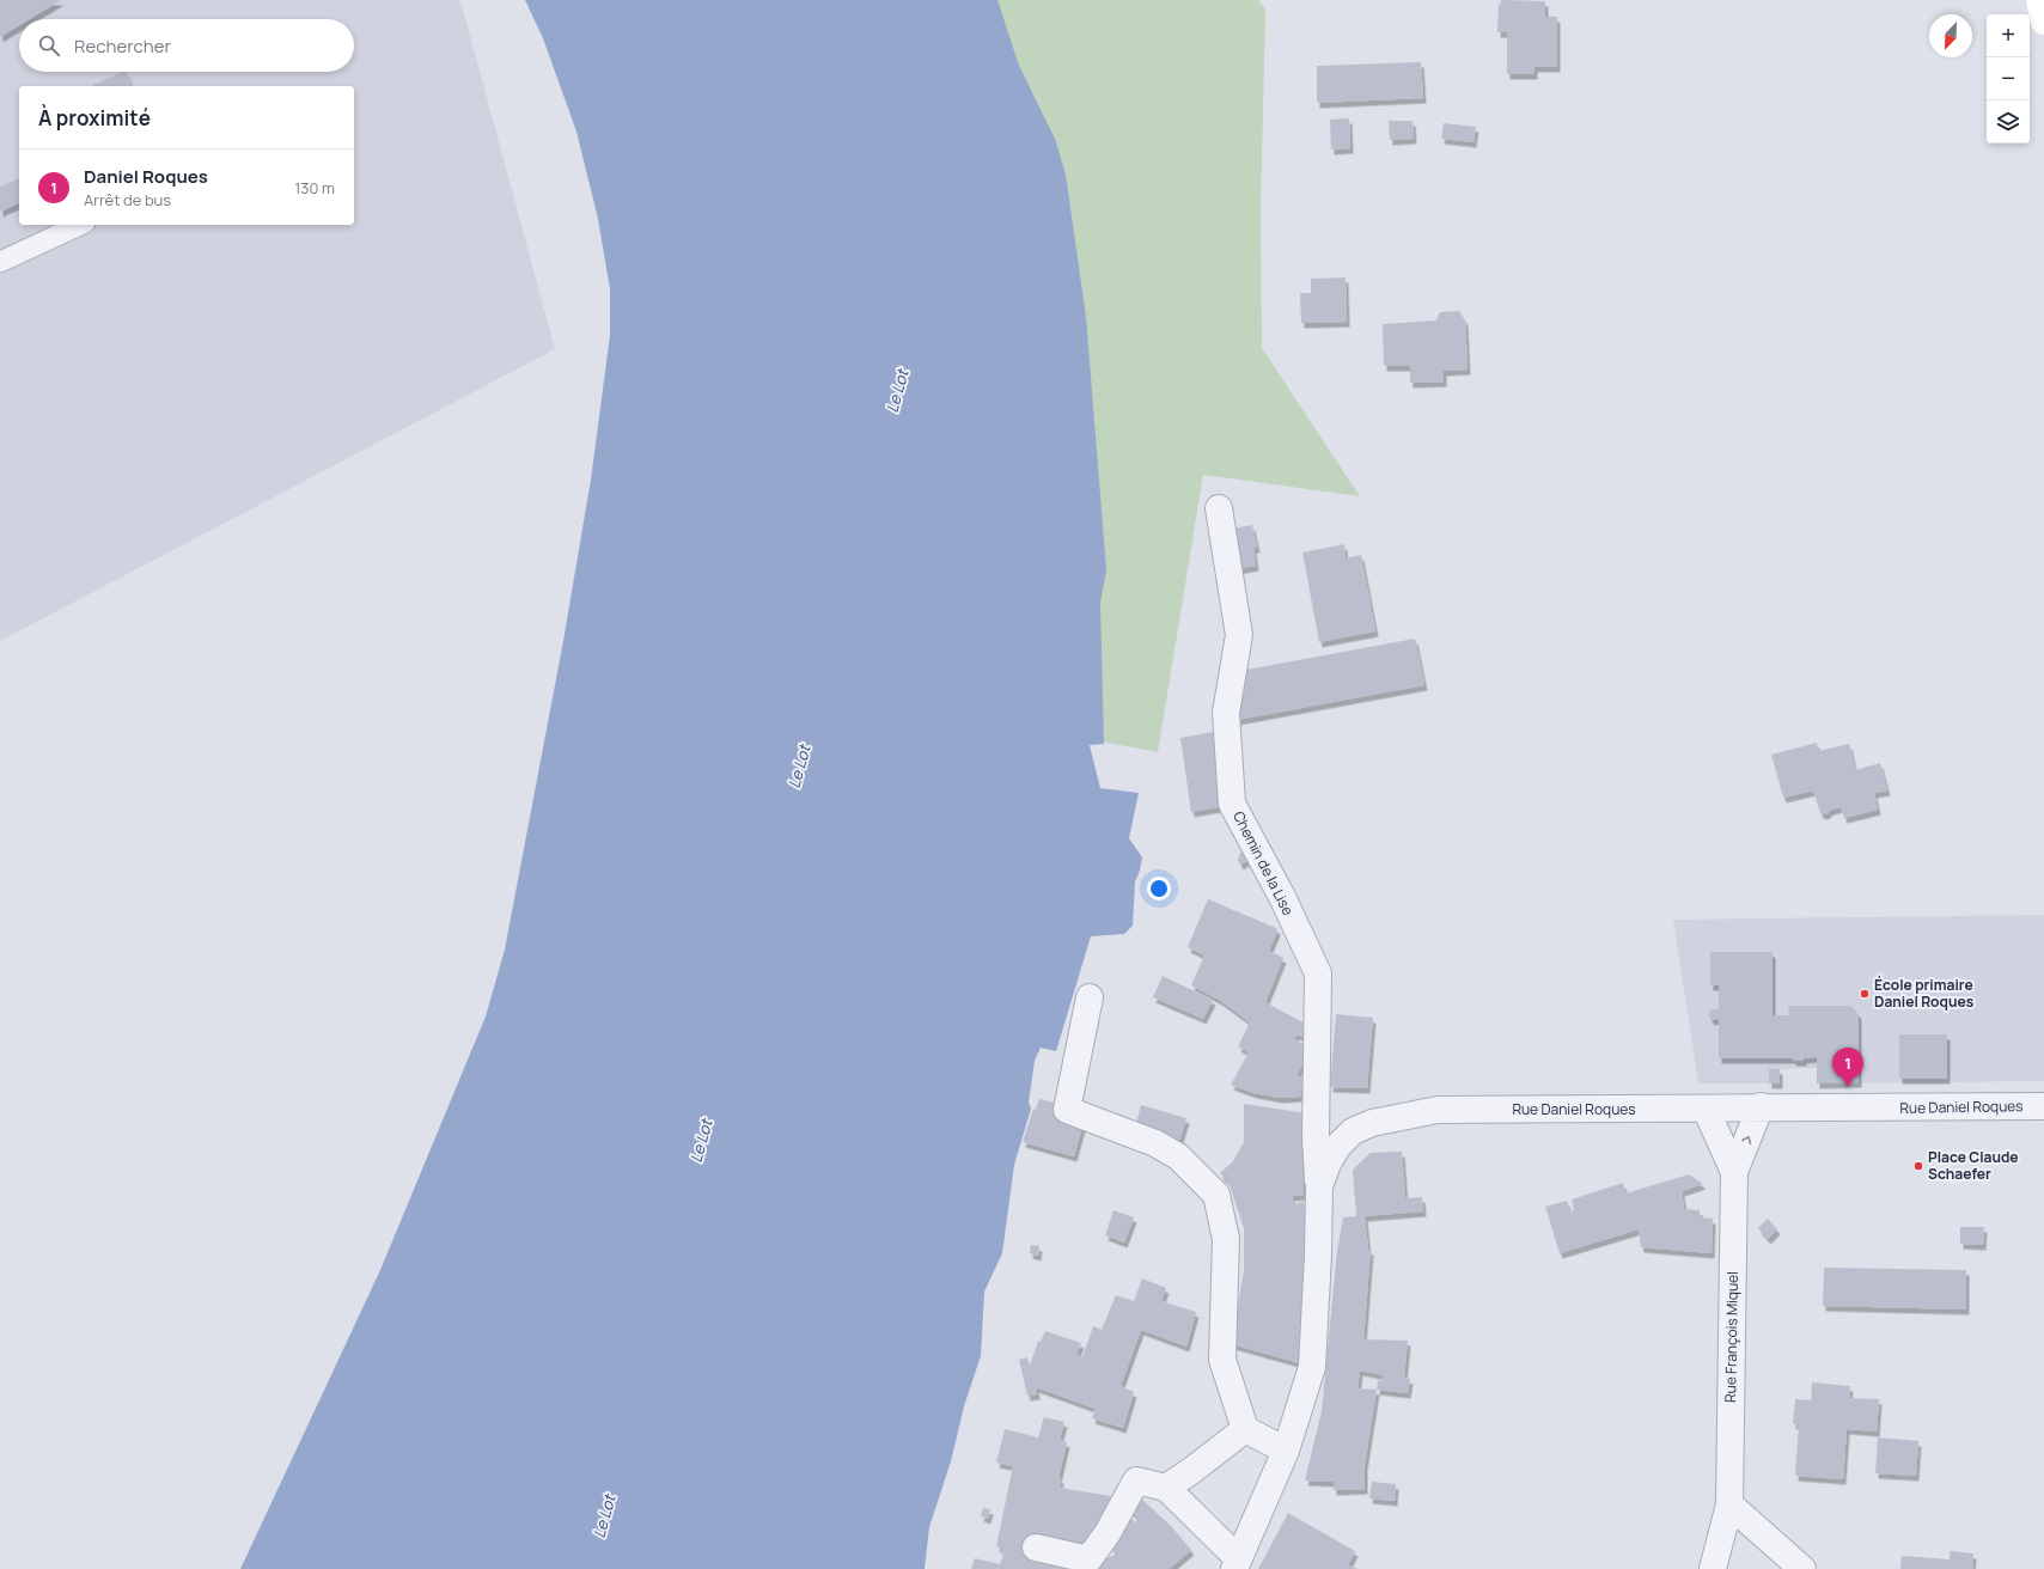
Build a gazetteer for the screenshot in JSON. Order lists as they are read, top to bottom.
{
  "streets": {
    "street": ["Chemin de la Lise", "Rue Daniel Roques", "Rue François Miquel"]
  },
  "crossings": [
    ["Chemin de la Lise", "Rue Daniel Roques"],
    ["Rue Daniel Roques", "Rue François Miquel"]
  ],
  "water": ["Le Lot"],
  "places": ["École primaire Daniel Roques", "Place Claude Schaefer"],
  "north": "bottom left",
  "page": {
    "map_buttons": ["+", "−"],
    "search": "Rechercher",
    "heading": "À proximité",
    "list": [
      {
        "mark": "1",
        "name": "Daniel Roques",
        "note": "Arrêt de bus",
        "value": "130 m"
      }
    ],
    "pins": "1"
  }
}
